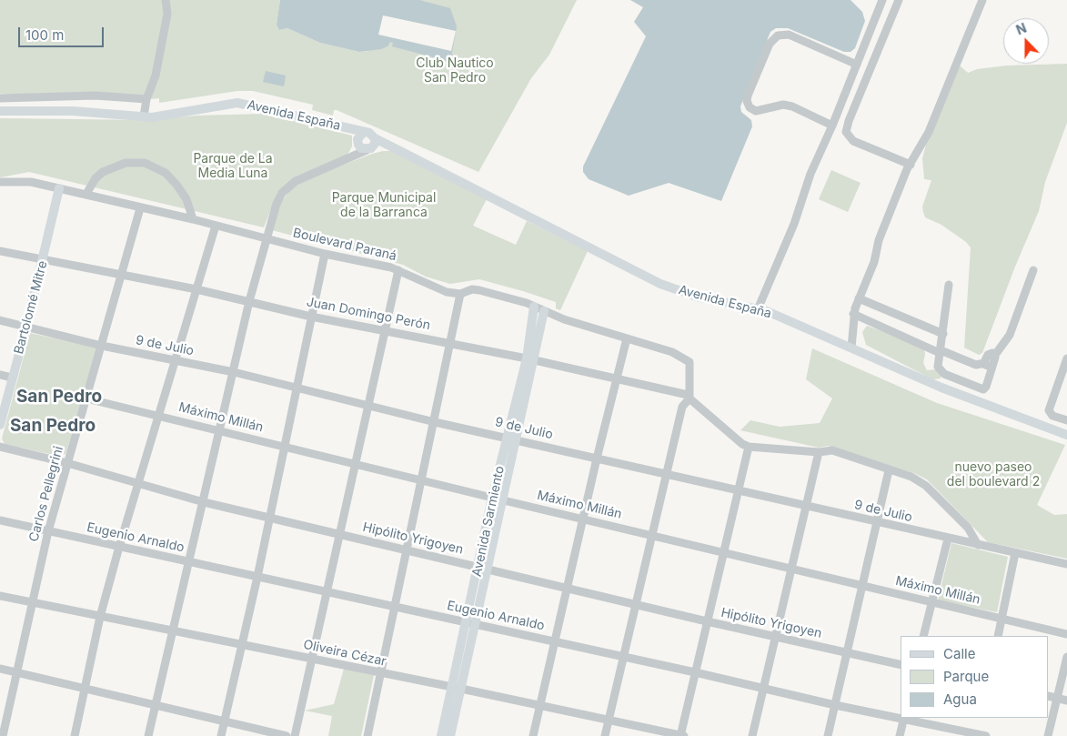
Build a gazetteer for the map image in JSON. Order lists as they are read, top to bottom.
{
  "streets": {
    "main road": ["Avenida España", "Bartolomé Mitre", "Avenida Sarmiento"],
    "street": [
      "Boulevard Paraná",
      "Juan Domingo Perón",
      "9 de Julio",
      "Máximo Millán",
      "Carlos Pellegrini",
      "Eugenio Arnaldo",
      "Hipólito Yrigoyen",
      "Oliveira Cézar"
    ]
  },
  "crossings": [
    ["Boulevard Paraná", "Bartolomé Mitre"],
    ["Boulevard Paraná", "Juan Domingo Perón"],
    ["Boulevard Paraná", "Carlos Pellegrini"],
    ["Boulevard Paraná", "Avenida Sarmiento"],
    ["Bartolomé Mitre", "Juan Domingo Perón"],
    ["Bartolomé Mitre", "9 de Julio"],
    ["Juan Domingo Perón", "Carlos Pellegrini"],
    ["Juan Domingo Perón", "Avenida Sarmiento"],
    ["9 de Julio", "Carlos Pellegrini"],
    ["9 de Julio", "Avenida Sarmiento"],
    ["Máximo Millán", "Carlos Pellegrini"],
    ["Máximo Millán", "Avenida Sarmiento"],
    ["Carlos Pellegrini", "Eugenio Arnaldo"],
    ["Carlos Pellegrini", "Hipólito Yrigoyen"],
    ["Carlos Pellegrini", "Oliveira Cézar"],
    ["Avenida Sarmiento", "Eugenio Arnaldo"],
    ["Avenida Sarmiento", "Hipólito Yrigoyen"],
    ["Avenida Sarmiento", "Oliveira Cézar"]
  ],
  "districts": ["San Pedro", "San Pedro"],
  "parks": [
    "Club Nautico San Pedro",
    "Parque de La Media Luna",
    "Parque Municipal de la Barranca",
    "nuevo paseo del boulevard 2"
  ],
  "legend": ["Calle", "Parque", "Agua"],
  "scale_bar": "100 m",
  "north": "top"
}
